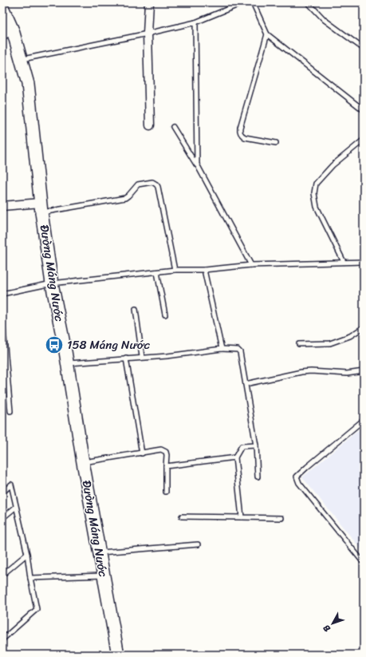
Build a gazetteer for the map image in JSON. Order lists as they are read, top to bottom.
{
  "streets": {
    "main road": ["Đường Máng Nước"]
  },
  "places": {
    "bus stop": ["158 Máng Nước"]
  },
  "north": "bottom left"
}
